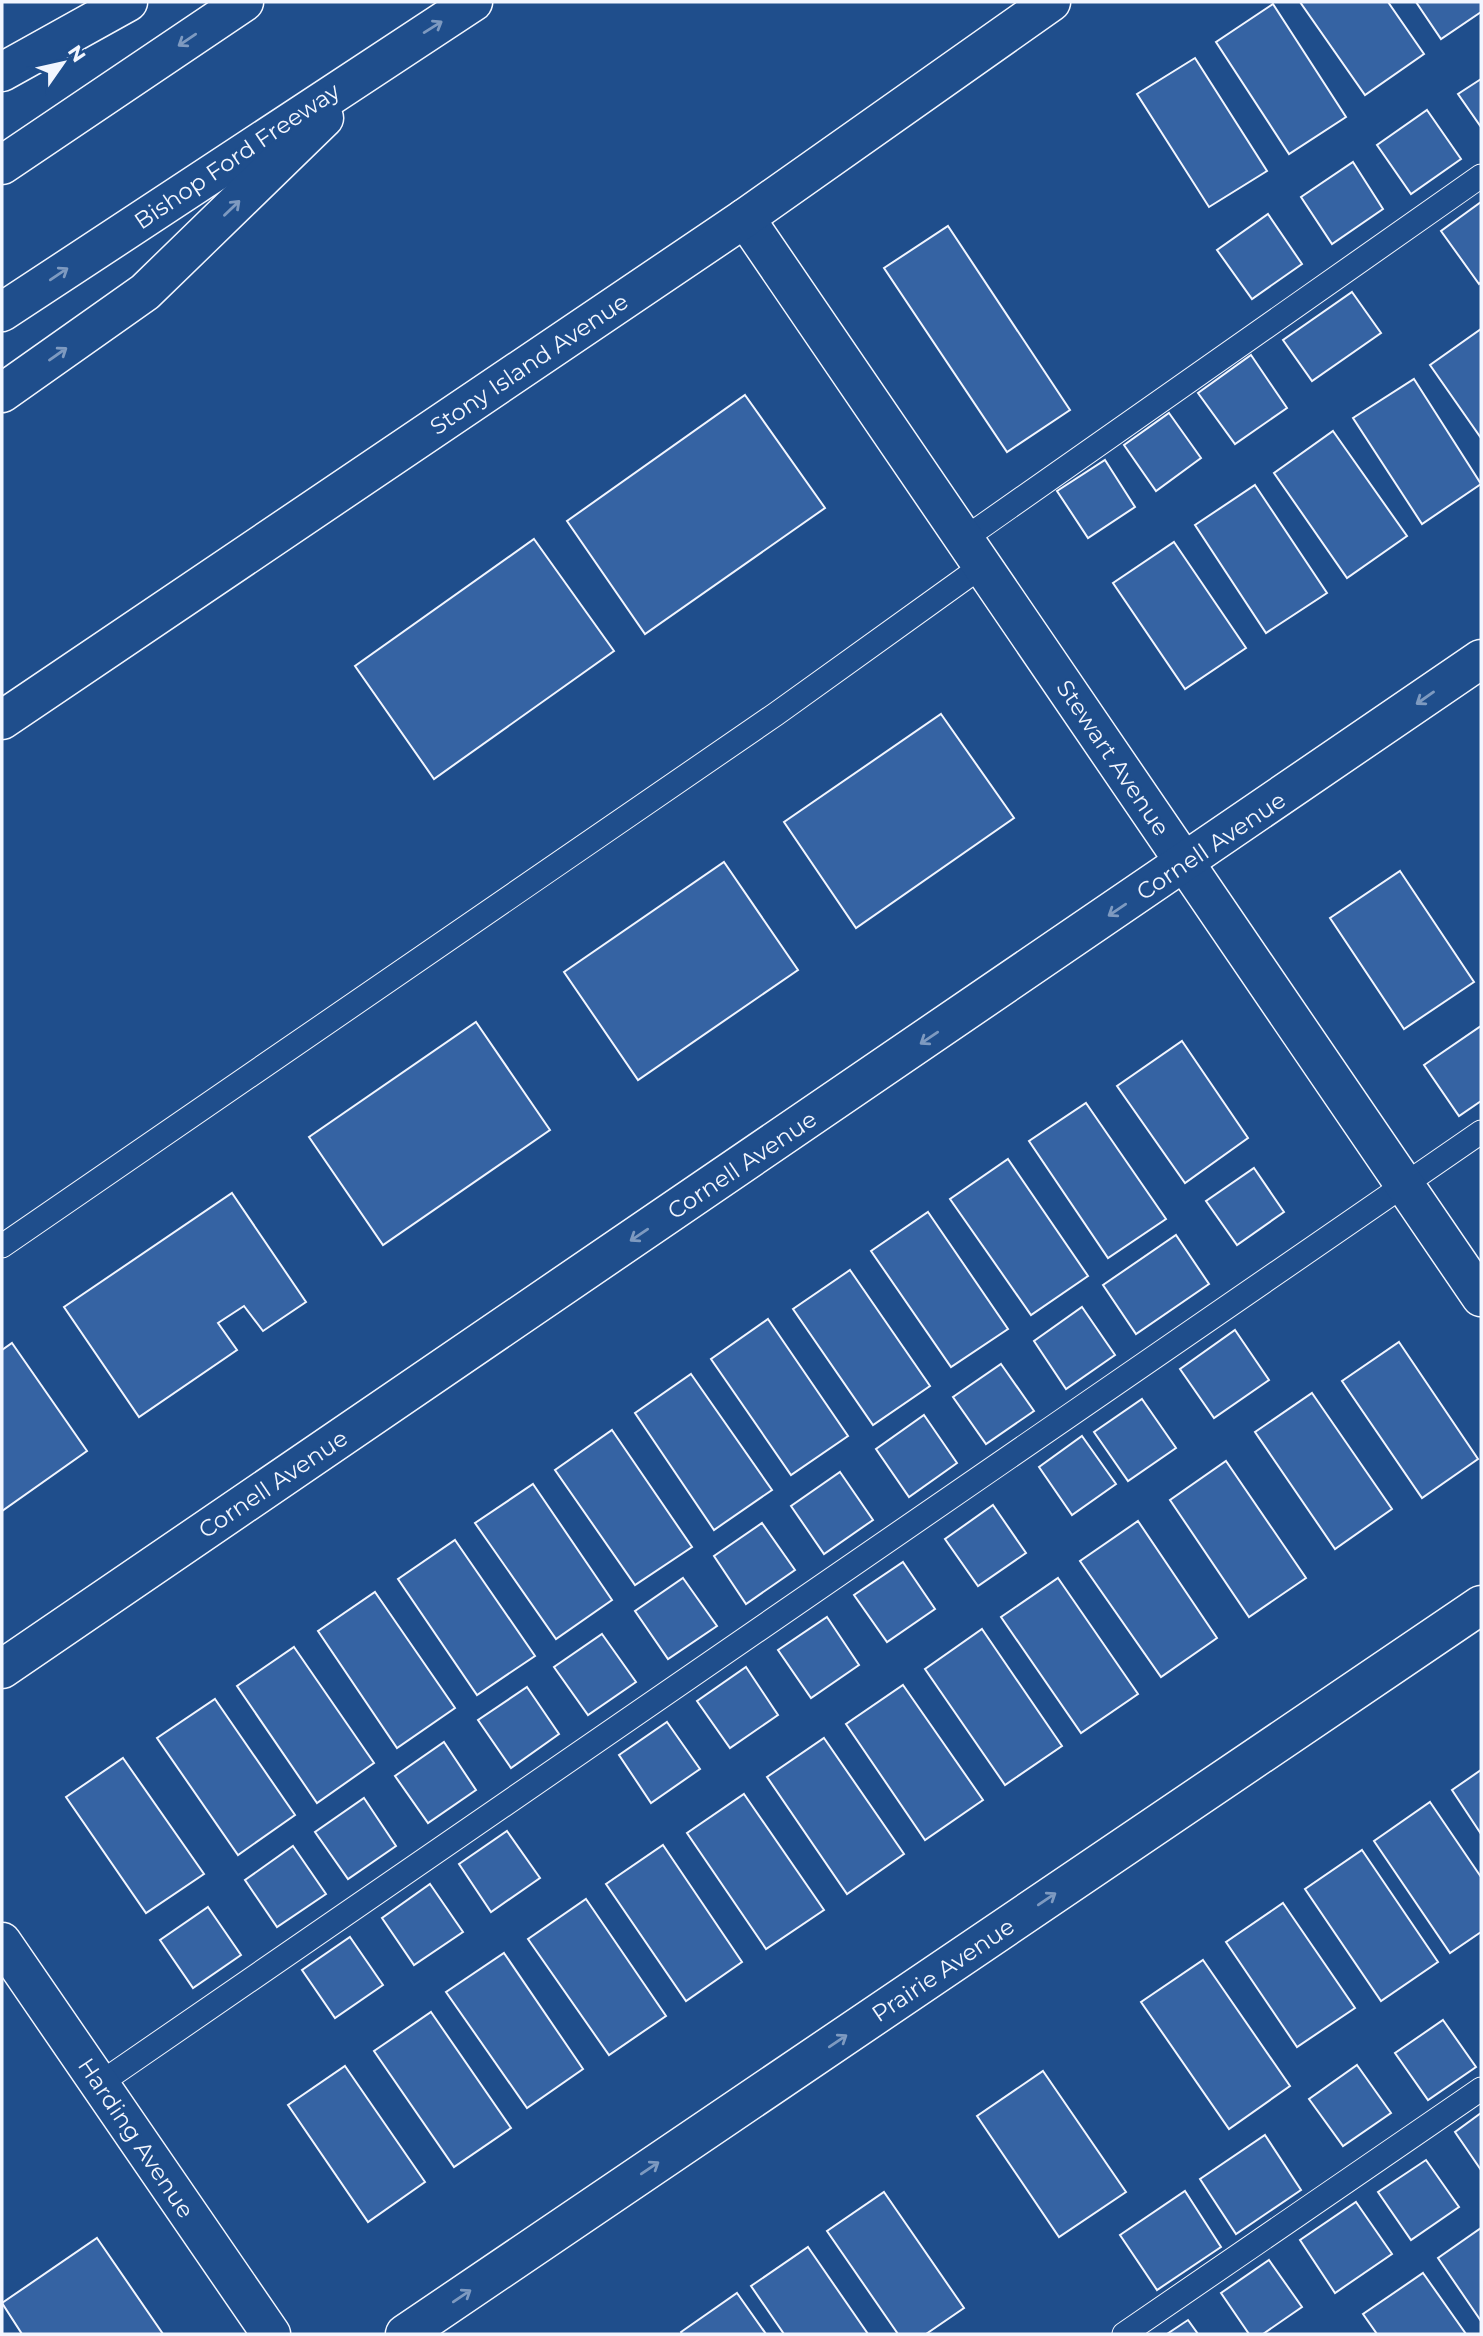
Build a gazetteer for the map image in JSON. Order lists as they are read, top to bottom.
{
  "streets": {
    "main road": [
      "Bishop Ford Freeway",
      "Stony Island Avenue",
      "Stewart Avenue",
      "Cornell Avenue",
      "Prairie Avenue",
      "Harding Avenue"
    ]
  },
  "crossings": [
    ["Stony Island Avenue", "Stewart Avenue"],
    ["Stewart Avenue", "Cornell Avenue"]
  ],
  "one_way": ["Cornell Avenue", "Prairie Avenue"],
  "north": "top right"
}
